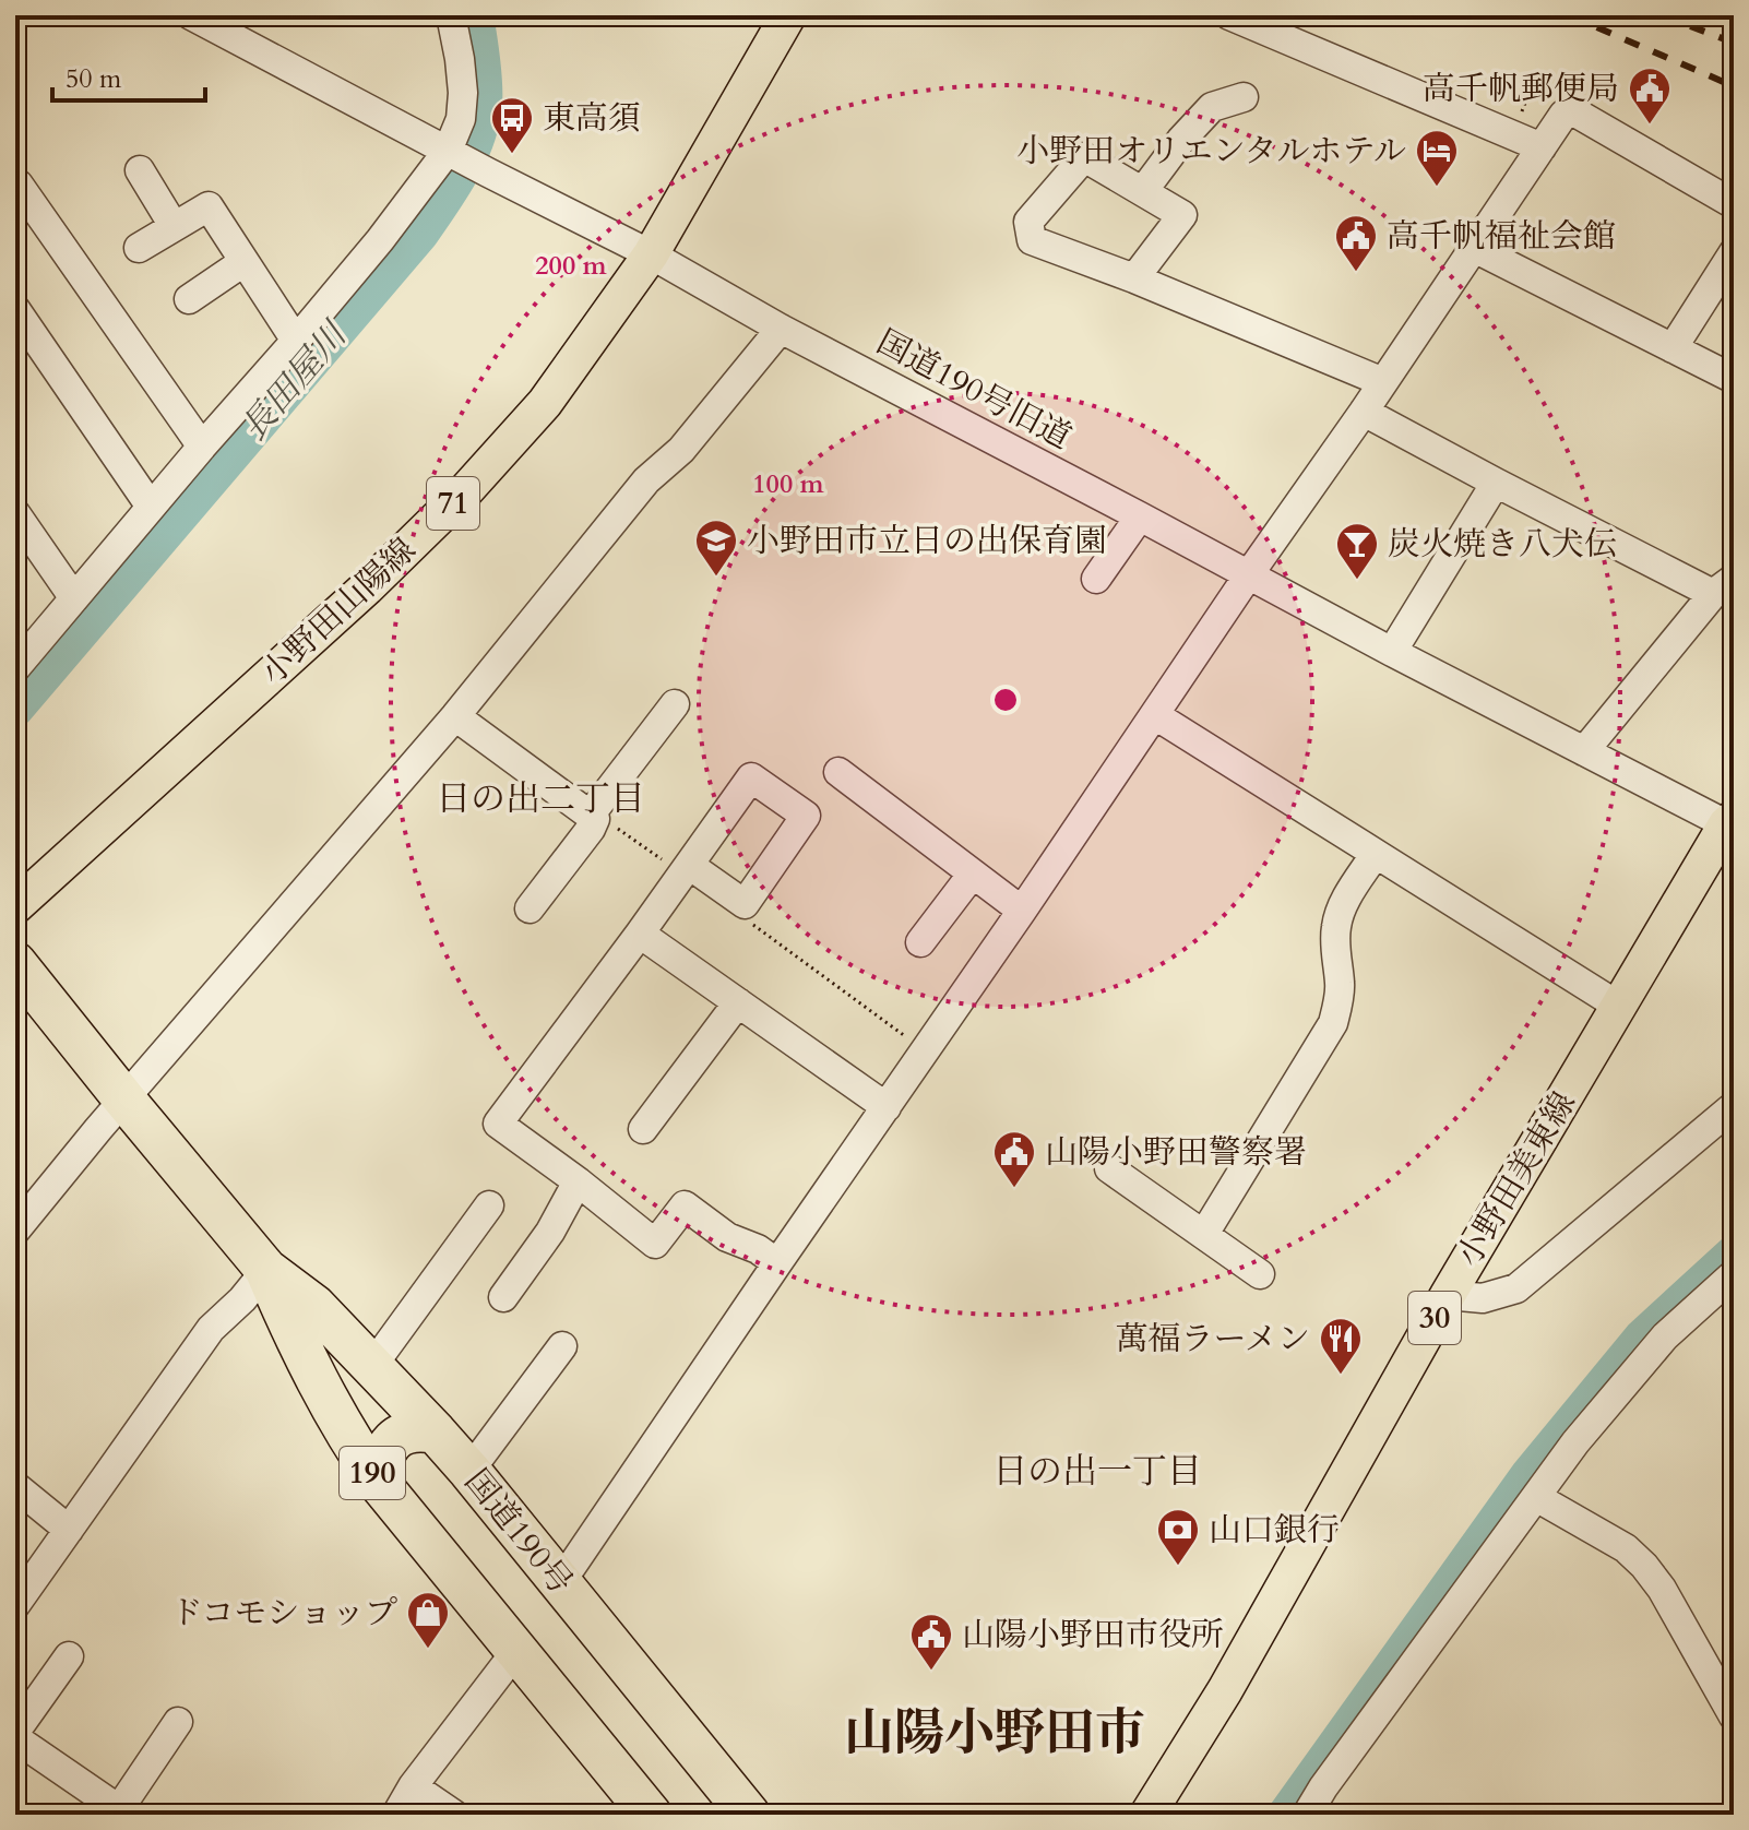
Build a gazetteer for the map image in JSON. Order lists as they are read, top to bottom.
{
  "streets": {
    "highway": ["190", "国道190号"],
    "main road": [
      "71",
      "小野田山陽線",
      "小野田美東線",
      "30"
    ],
    "street": ["国道190号旧道"]
  },
  "crossings": [
    ["国道190号旧道", "小野田山陽線"],
    ["国道190号旧道", "小野田美東線"]
  ],
  "districts": ["日の出二丁目", "日の出一丁目", "山陽小野田市"],
  "water": ["長田屋川"],
  "places": {
    "public building": [
      "高千帆郵便局",
      "高千帆福祉会館",
      "山陽小野田警察署",
      "山陽小野田市役所"
    ],
    "bus stop": ["東高須"],
    "hotel": ["小野田オリエンタルホテル"],
    "school or university": ["小野田市立日の出保育園"],
    "bar": ["炭火焼き八犬伝"],
    "restaurant": ["萬福ラーメン"],
    "bank": ["山口銀行"],
    "shop": ["ドコモショップ"]
  },
  "scale_bar": "50 m",
  "rings": ["200 m", "100 m"]
}
